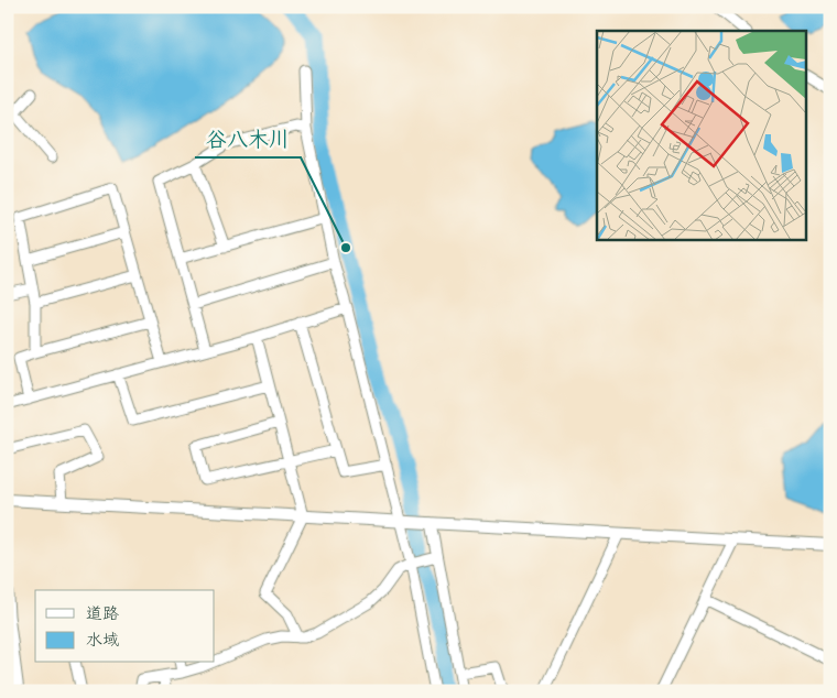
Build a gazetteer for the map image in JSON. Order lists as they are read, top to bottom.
{
  "places": ["谷八木川"],
  "legend": ["道路", "水域"]
}
